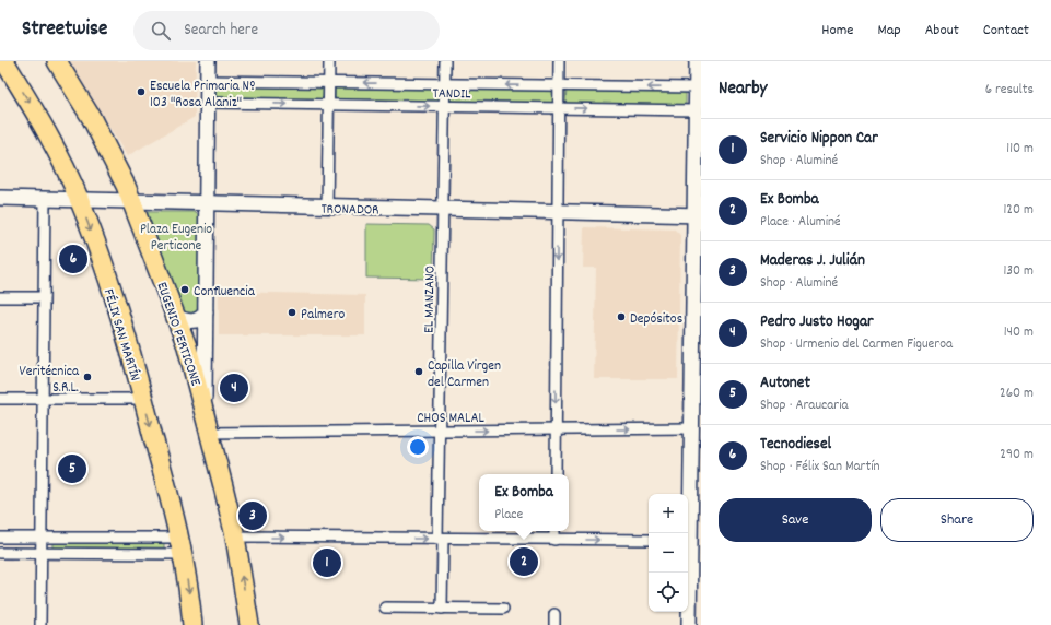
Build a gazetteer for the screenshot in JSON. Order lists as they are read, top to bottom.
{
  "streets": {
    "highway": ["EUGENIO PERTICONE", "FÉLIX SAN MARTÍN"],
    "street": [
      "TANDIL",
      "TRONADOR",
      "EL MANZANO",
      "CHOS MALAL"
    ]
  },
  "crossings": [
    ["TANDIL", "EL MANZANO"],
    ["TRONADOR", "EL MANZANO"],
    ["TRONADOR", "EUGENIO PERTICONE"],
    ["TRONADOR", "FÉLIX SAN MARTÍN"],
    ["EL MANZANO", "CHOS MALAL"],
    ["EUGENIO PERTICONE", "CHOS MALAL"]
  ],
  "one_way": ["FÉLIX SAN MARTÍN", "CHOS MALAL"],
  "parks": ["Plaza Eugenio Perticone"],
  "places": [
    "Escuela Primaria Nº 103 \"Rosa Alaniz\"",
    "Confluencia",
    "Palmero",
    "Depósitos",
    "Capilla Virgen del Carmen",
    "Veritécnica S.R.L."
  ],
  "page": {
    "header": "Streetwise",
    "search": "Search here",
    "nav": [
      "Home",
      "Map",
      "About",
      "Contact"
    ],
    "heading": ["Nearby", "6 results"],
    "list": [
      {
        "mark": "1",
        "name": "Servicio Nippon Car",
        "note": "Shop · Aluminé",
        "value": "110 m"
      },
      {
        "mark": "2",
        "name": "Ex Bomba",
        "note": "Place · Aluminé",
        "value": "120 m"
      },
      {
        "mark": "3",
        "name": "Maderas J. Julián",
        "note": "Shop · Aluminé",
        "value": "130 m"
      },
      {
        "mark": "4",
        "name": "Pedro Justo Hogar",
        "note": "Shop · Urmenio del Carmen Figueroa",
        "value": "140 m"
      },
      {
        "mark": "5",
        "name": "Autonet",
        "note": "Shop · Araucaria",
        "value": "260 m"
      },
      {
        "mark": "6",
        "name": "Tecnodiesel",
        "note": "Shop · Félix San Martín",
        "value": "290 m"
      }
    ],
    "pins": [
      "6",
      "4",
      "5",
      "3",
      "2",
      "1"
    ],
    "popup": ["Ex Bomba", "Place"],
    "buttons": ["Save", "Share"],
    "map_buttons": ["+", "−"]
  }
}
